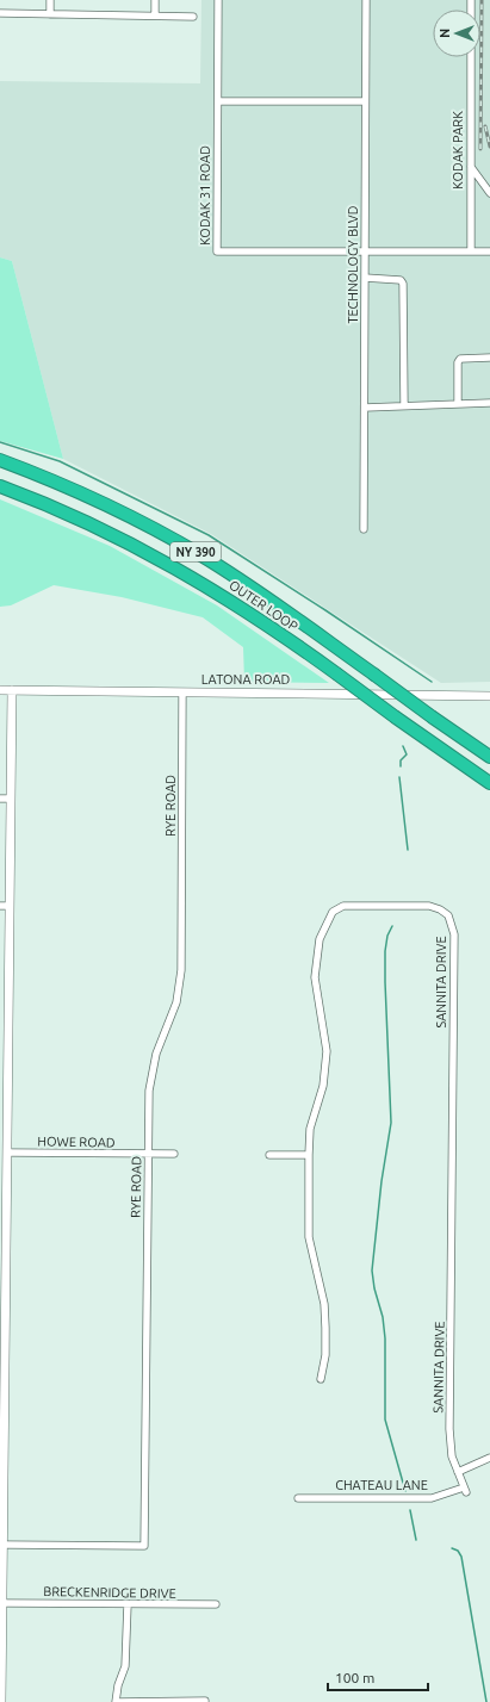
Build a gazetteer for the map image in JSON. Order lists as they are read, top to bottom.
{
  "streets": {
    "highway": ["NY 390", "OUTER LOOP"],
    "street": [
      "KODAK PARK",
      "KODAK 31 ROAD",
      "TECHNOLOGY BLVD",
      "LATONA ROAD",
      "RYE ROAD",
      "SANNITA DRIVE",
      "HOWE ROAD",
      "CHATEAU LANE",
      "BRECKENRIDGE DRIVE"
    ]
  },
  "crossings": [
    ["KODAK PARK", "KODAK 31 ROAD"],
    ["KODAK 31 ROAD", "TECHNOLOGY BLVD"],
    ["LATONA ROAD", "RYE ROAD"],
    ["RYE ROAD", "HOWE ROAD"],
    ["SANNITA DRIVE", "CHATEAU LANE"]
  ],
  "scale_bar": "100 m",
  "north": "left"
}
